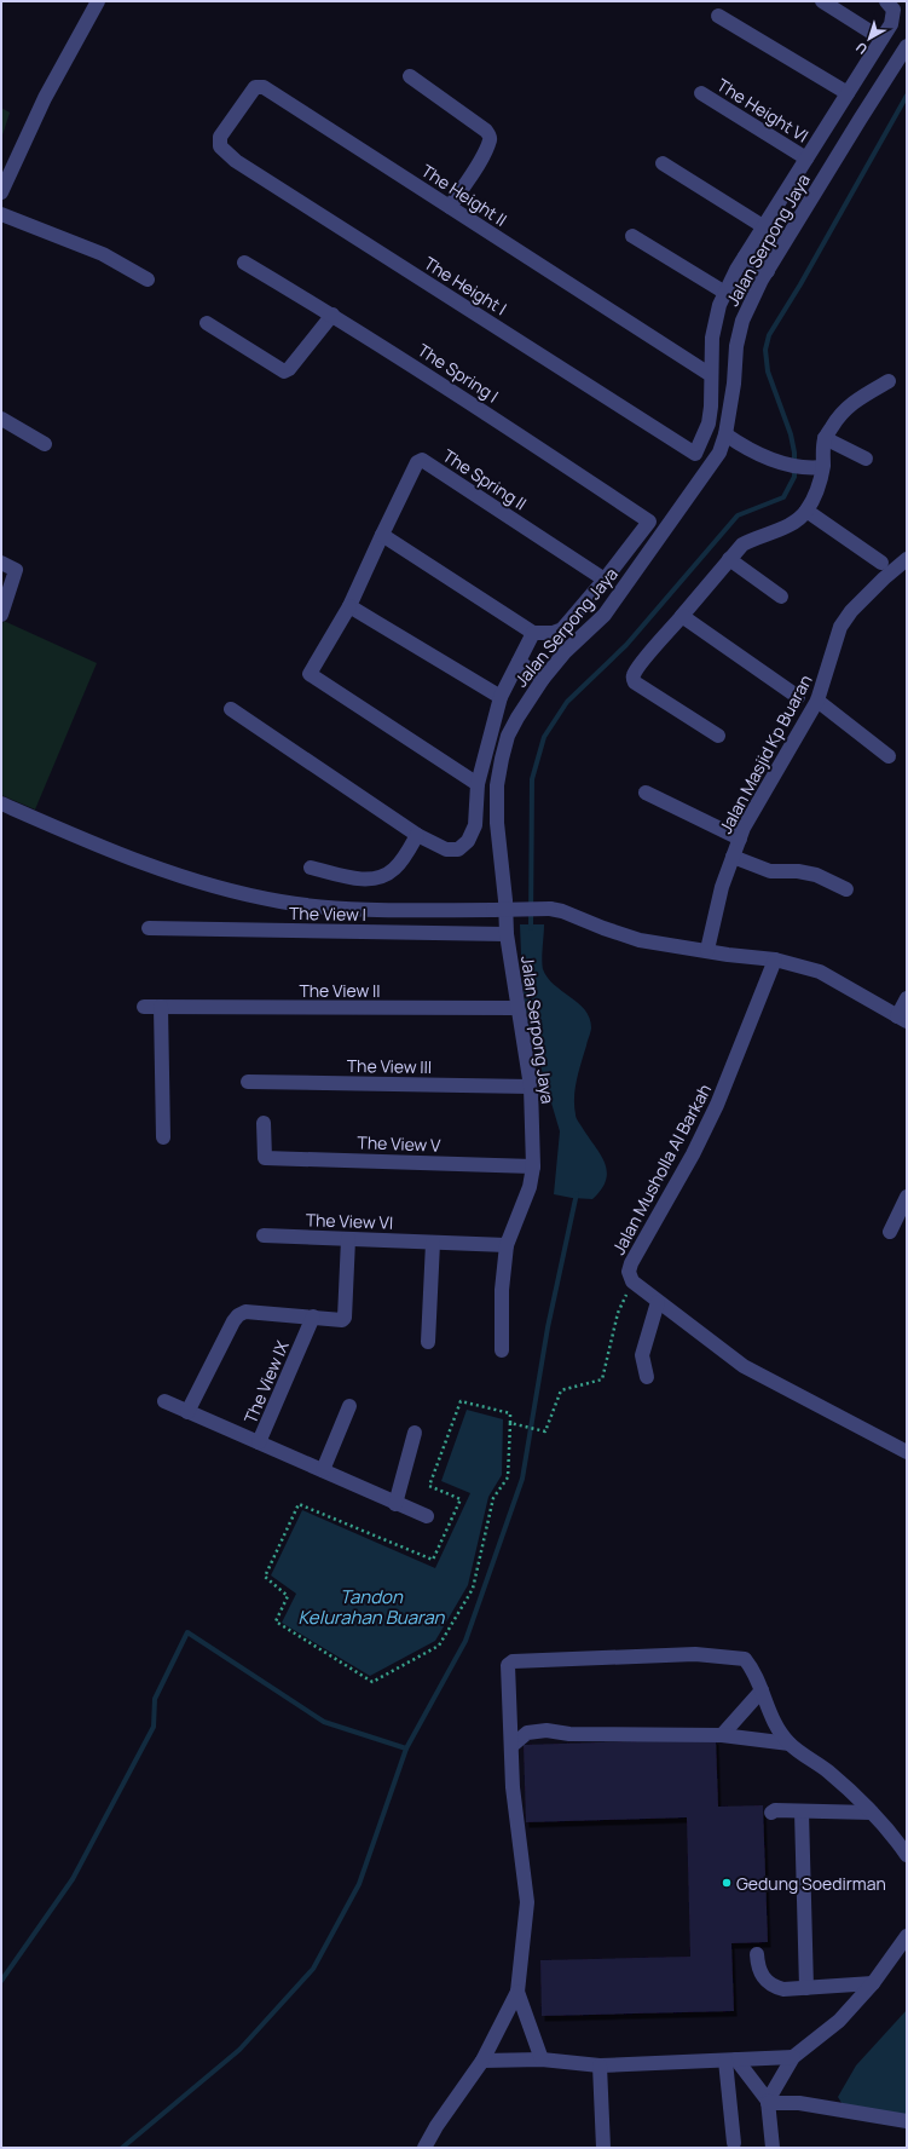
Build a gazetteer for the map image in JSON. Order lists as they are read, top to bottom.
{
  "streets": {
    "street": [
      "The Height VI",
      "The Height II",
      "Jalan Serpong Jaya",
      "The Height I",
      "The Spring I",
      "The Spring II",
      "Jalan Masjid Kp Buaran",
      "The View I",
      "The View II",
      "The View III",
      "The View V",
      "Jalan Musholla Al Barkah",
      "The View VI",
      "The View IX"
    ]
  },
  "crossings": [
    ["The Height II", "The Height I"],
    ["Jalan Serpong Jaya", "The View I"],
    ["Jalan Serpong Jaya", "The View II"],
    ["Jalan Serpong Jaya", "The View III"],
    ["Jalan Serpong Jaya", "The View V"],
    ["Jalan Serpong Jaya", "The View VI"],
    ["The Spring I", "The Spring II"],
    ["The View VI", "The View IX"]
  ],
  "water": ["Tandon Kelurahan Buaran"],
  "places": ["Gedung Soedirman"],
  "north": "bottom left"
}
